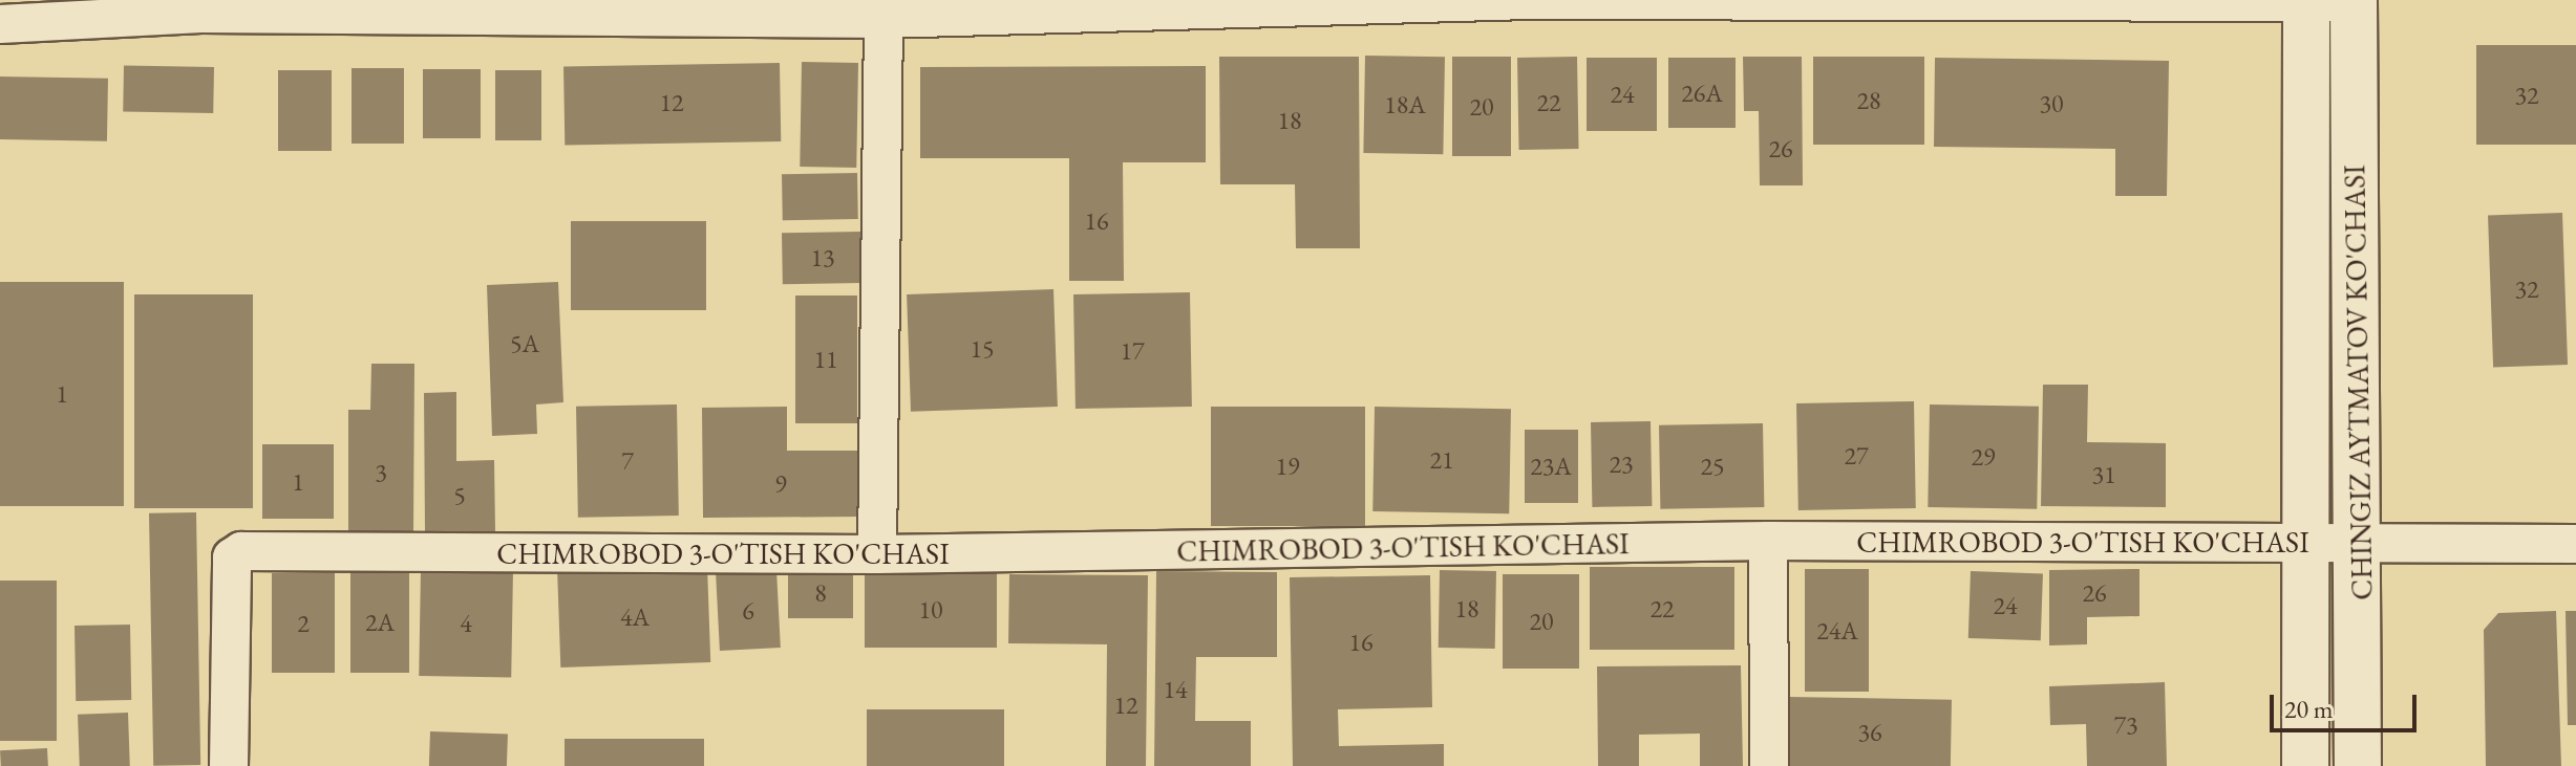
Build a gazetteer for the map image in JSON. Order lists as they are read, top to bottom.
{
  "streets": {
    "main road": ["CHINGIZ AYTMATOV KO'CHASI"],
    "street": ["CHIMROBOD 3-O'TISH KO'CHASI"]
  },
  "crossings": [
    ["CHINGIZ AYTMATOV KO'CHASI", "CHIMROBOD 3-O'TISH KO'CHASI"]
  ],
  "house_numbers": [
    "26А",
    "24",
    "32",
    "28",
    "12",
    "22",
    "30",
    "18А",
    "20",
    "18",
    "26",
    "16",
    "13",
    "32",
    "5А",
    "15",
    "17",
    "11",
    "1",
    "27",
    "29",
    "21",
    "7",
    "23",
    "19",
    "23А",
    "25",
    "3",
    "31",
    "1",
    "9",
    "5",
    "8",
    "26",
    "24",
    "18",
    "22",
    "10",
    "6",
    "4А",
    "20",
    "2А",
    "2",
    "4",
    "24А",
    "16",
    "14",
    "12",
    "73",
    "36"
  ],
  "scale_bar": "20 m"
}
